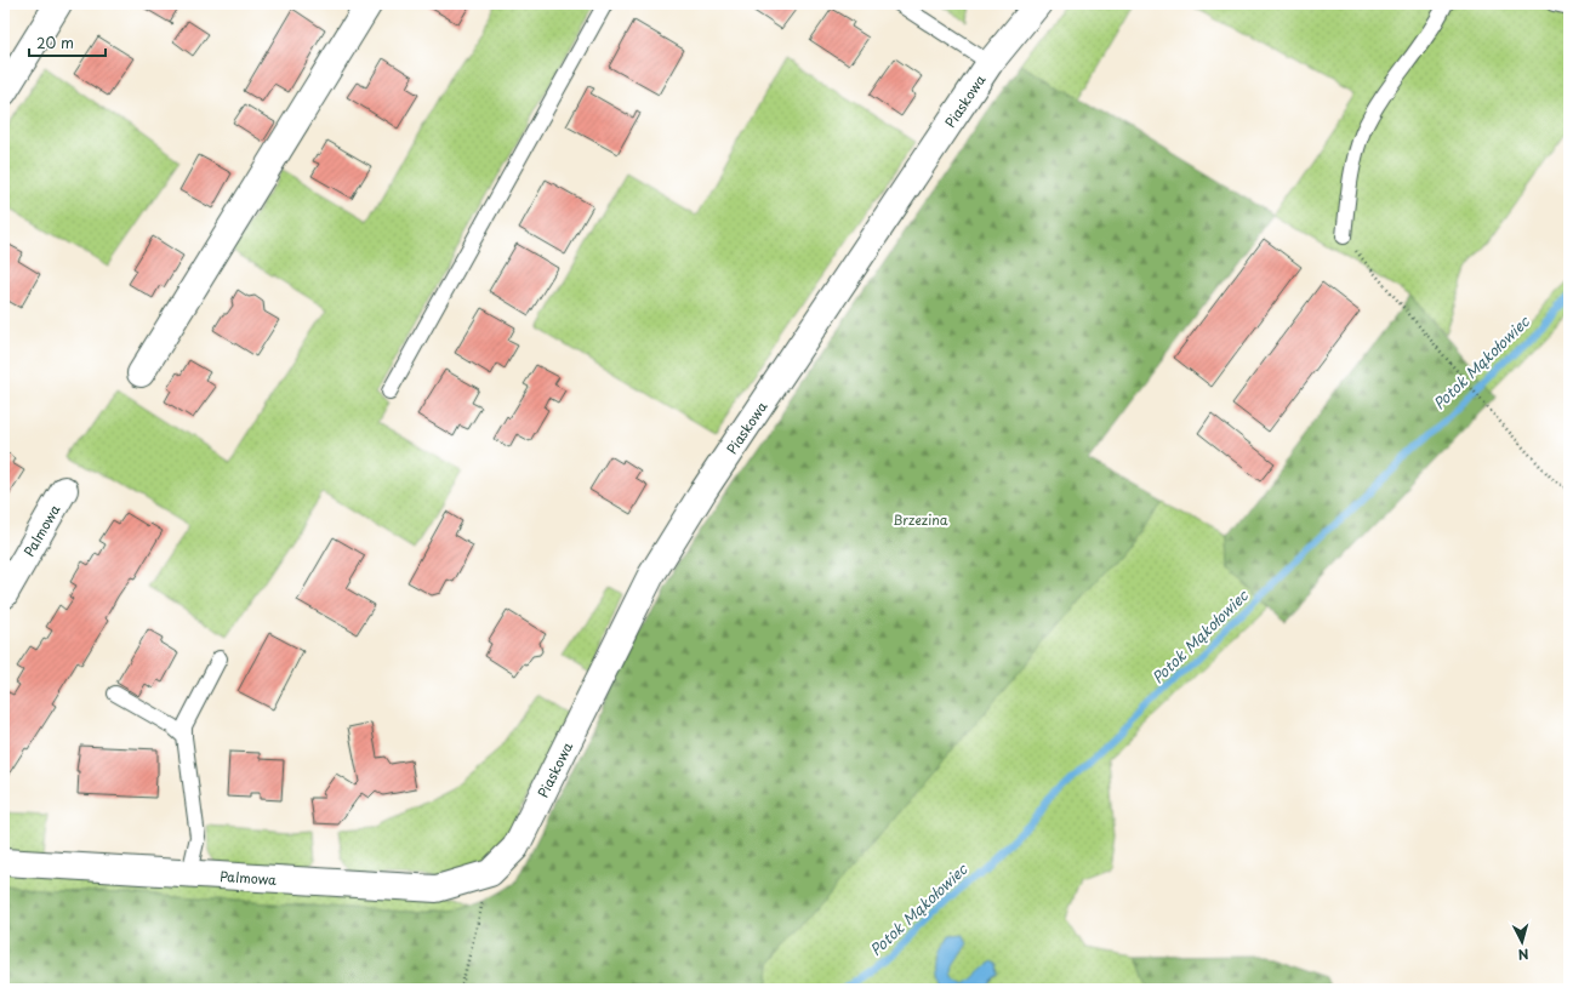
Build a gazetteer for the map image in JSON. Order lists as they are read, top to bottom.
{
  "streets": {
    "street": ["Piaskowa", "Palmowa"]
  },
  "crossings": [
    ["Piaskowa", "Palmowa"]
  ],
  "water": ["Potok Mąkołowiec"],
  "parks": ["Brzezina"],
  "scale_bar": "20 m",
  "north": "bottom"
}
